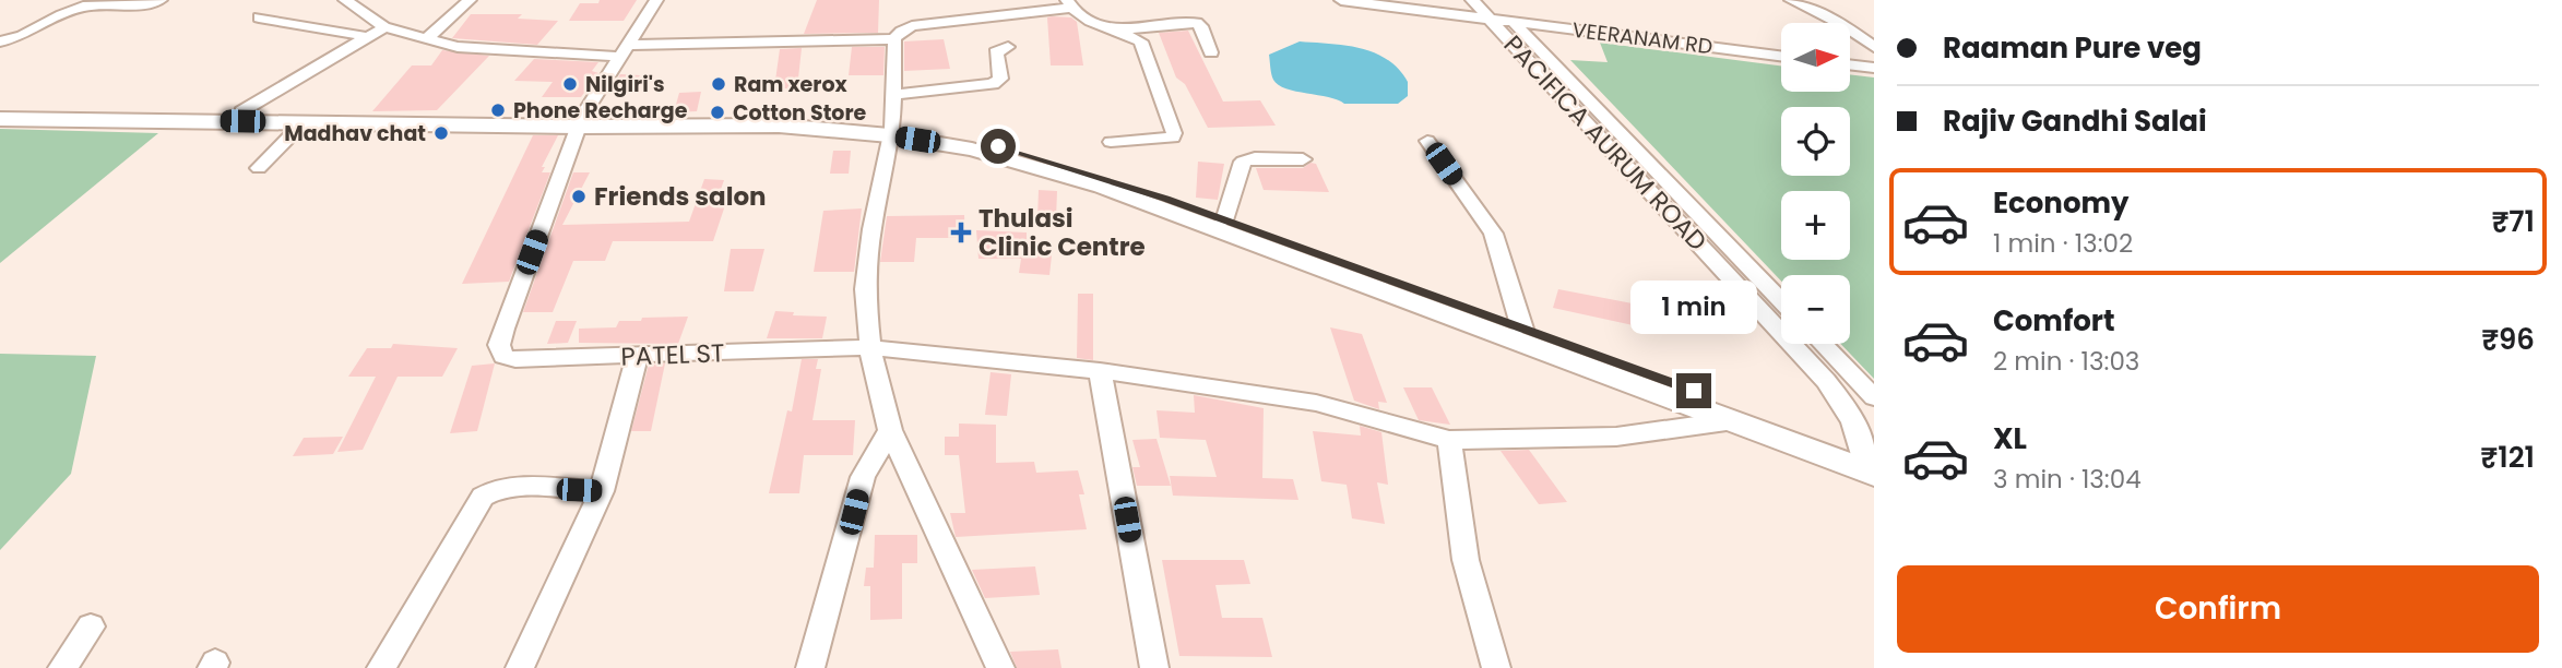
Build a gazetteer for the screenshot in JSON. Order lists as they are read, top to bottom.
{
  "streets": {
    "street": ["VEERANAM RD", "PACIFICA AURUM ROAD", "PATEL ST"]
  },
  "crossings": [
    ["VEERANAM RD", "PACIFICA AURUM ROAD"]
  ],
  "places": {
    "other": [
      "Nilgiri's",
      "Ram xerox",
      "Phone Recharge",
      "Cotton Store",
      "Madhav chat",
      "Friends salon"
    ],
    "health": ["Thulasi Clinic Centre"]
  },
  "north": "right",
  "page": {
    "banner": ["Raaman Pure veg", "Rajiv Gandhi Salai"],
    "map_buttons": ["+", "−"],
    "list": [
      {
        "name": "Economy",
        "note": "1 min · 13:02",
        "value": "₹71"
      },
      {
        "name": "Comfort",
        "note": "2 min · 13:03",
        "value": "₹96"
      },
      {
        "name": "XL",
        "note": "3 min · 13:04",
        "value": "₹121"
      }
    ],
    "bubble": "1 min",
    "buttons": "Confirm"
  }
}
